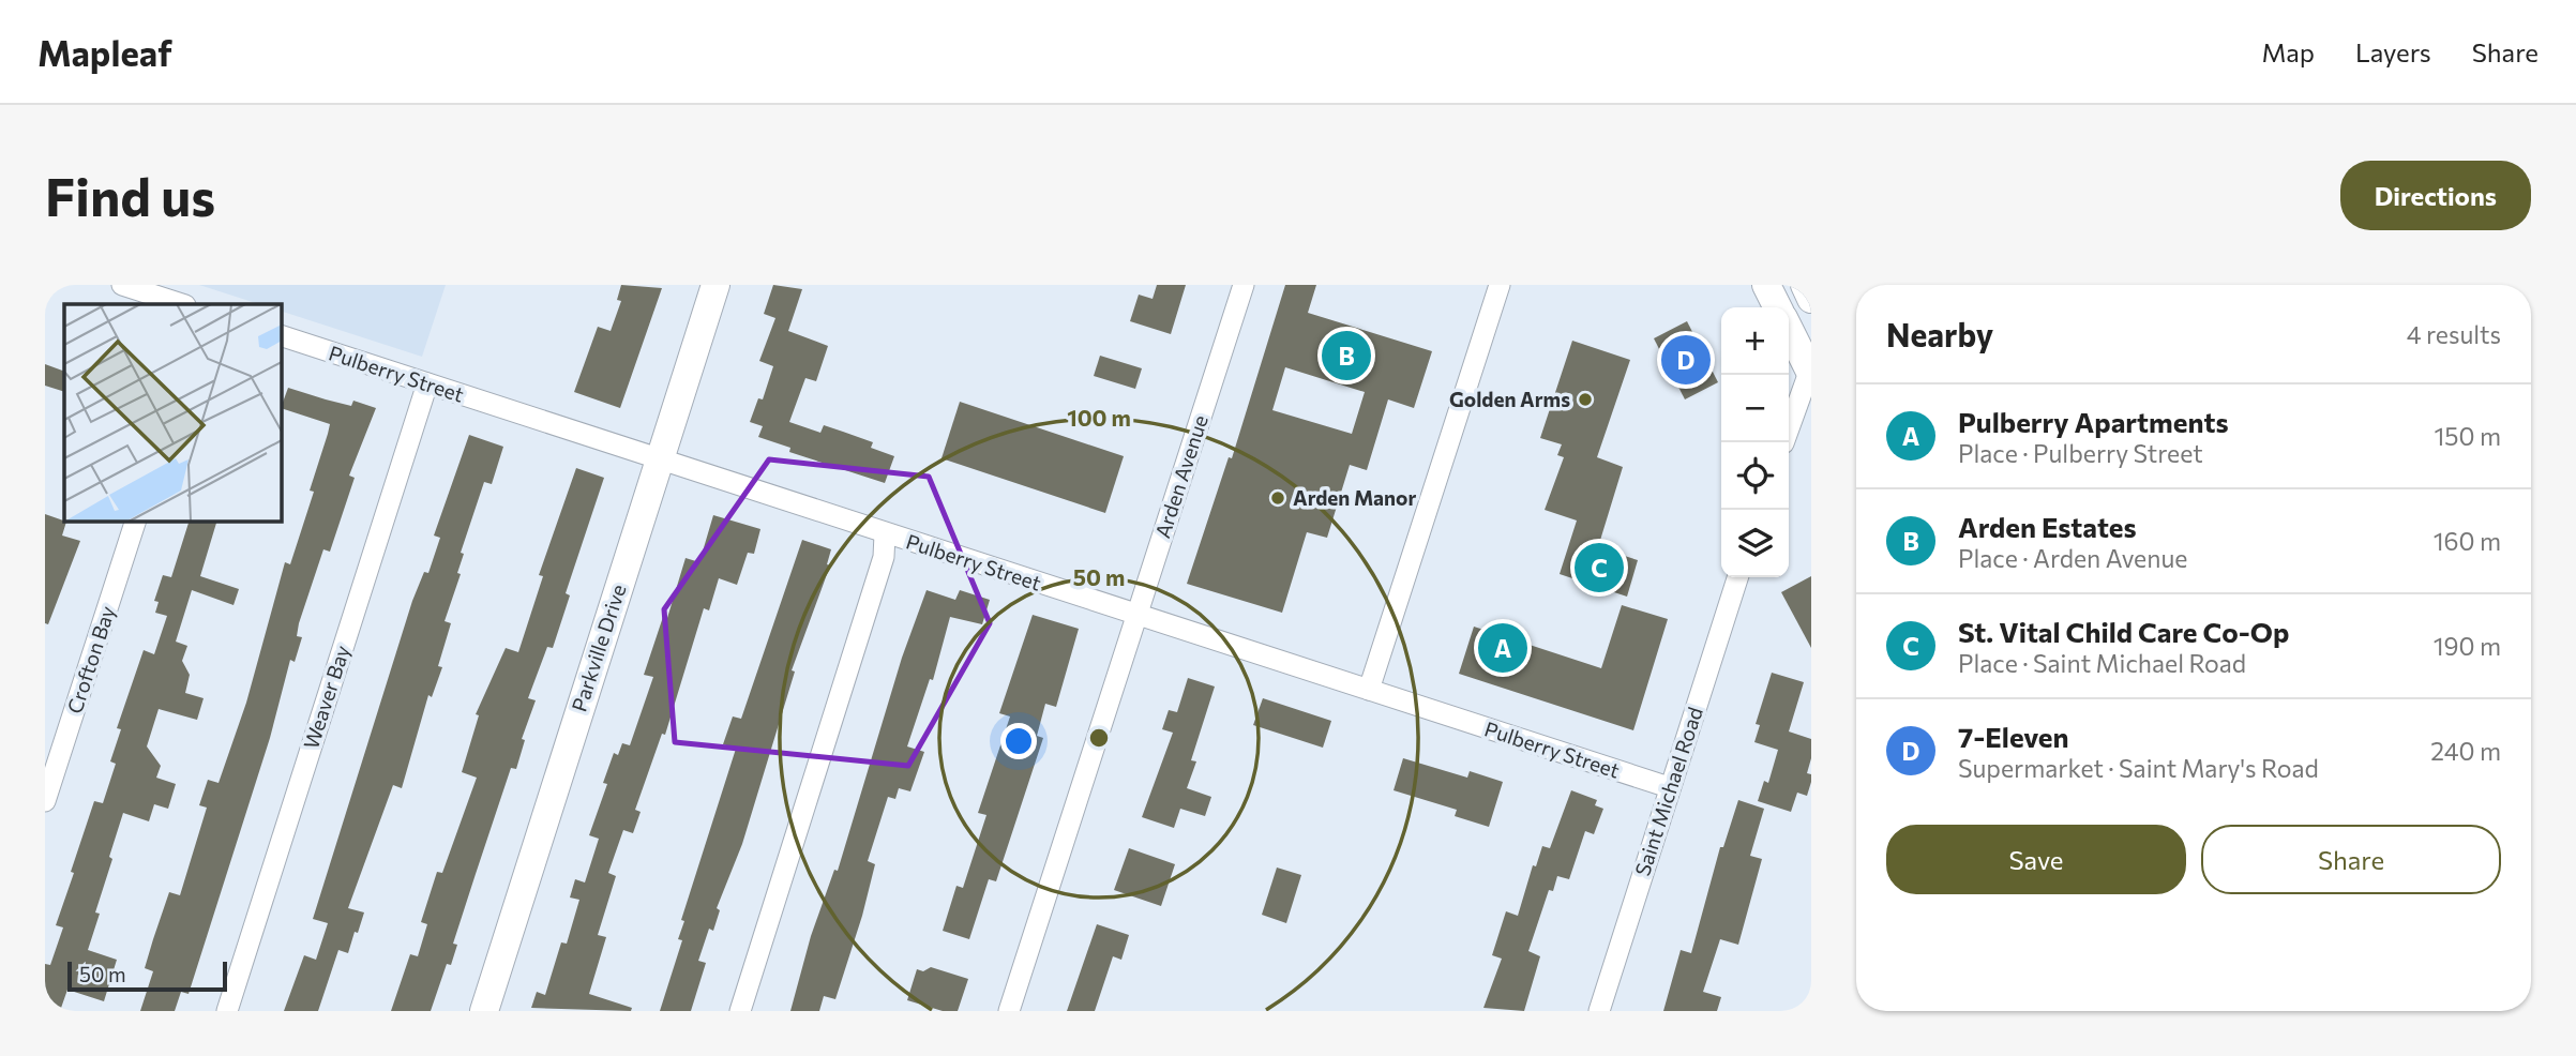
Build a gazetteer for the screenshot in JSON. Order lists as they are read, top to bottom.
{
  "streets": {
    "street": [
      "Pulberry Street",
      "Arden Avenue",
      "Parkville Drive",
      "Crofton Bay",
      "Weaver Bay",
      "Saint Michael Road"
    ]
  },
  "crossings": [
    ["Pulberry Street", "Arden Avenue"],
    ["Pulberry Street", "Parkville Drive"],
    ["Pulberry Street", "Weaver Bay"],
    ["Pulberry Street", "Saint Michael Road"]
  ],
  "places": ["Golden Arms", "Arden Manor"],
  "scale_bar": "50 m",
  "page": {
    "header": "Mapleaf",
    "nav": ["Map", "Layers", "Share"],
    "buttons": [
      "Directions",
      ["Save", "Share"]
    ],
    "title": "Find us",
    "heading": ["Nearby", "4 results"],
    "map_buttons": ["+", "−"],
    "pins": [
      "B",
      "D",
      "C",
      "A"
    ],
    "list": [
      {
        "mark": "A",
        "name": "Pulberry Apartments",
        "note": "Place · Pulberry Street",
        "value": "150 m"
      },
      {
        "mark": "B",
        "name": "Arden Estates",
        "note": "Place · Arden Avenue",
        "value": "160 m"
      },
      {
        "mark": "C",
        "name": "St. Vital Child Care Co-Op",
        "note": "Place · Saint Michael Road",
        "value": "190 m"
      },
      {
        "mark": "D",
        "name": "7-Eleven",
        "note": "Supermarket · Saint Mary's Road",
        "value": "240 m"
      }
    ],
    "scale": "50 m"
  },
  "rings": ["100 m", "50 m"]
}
